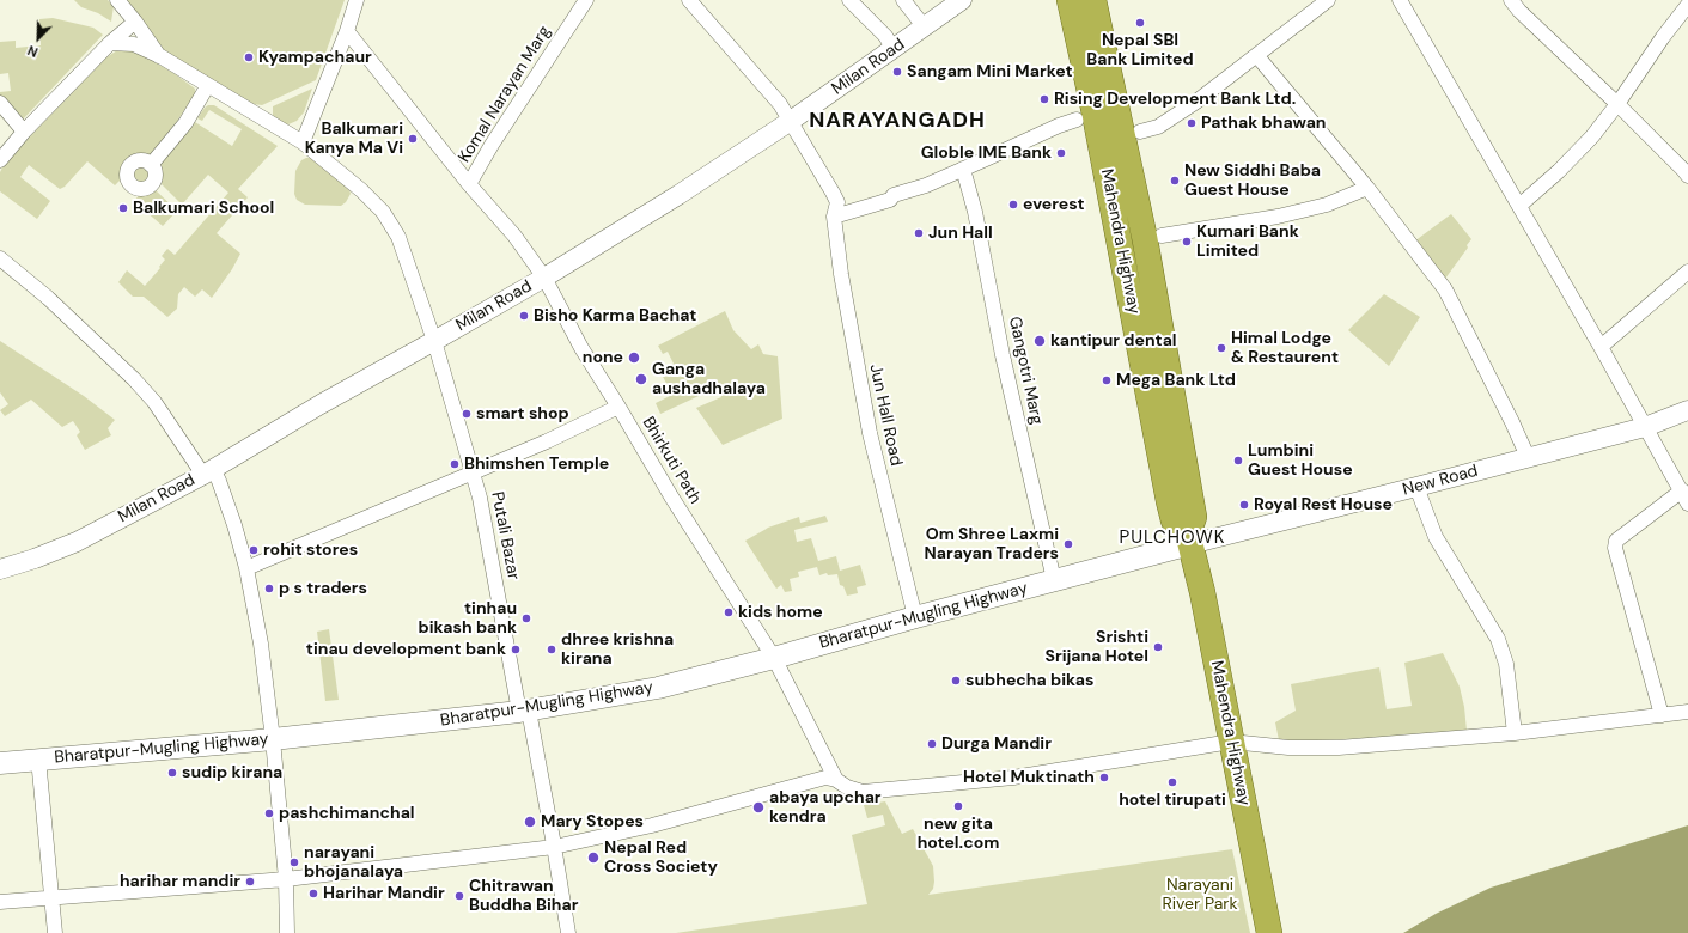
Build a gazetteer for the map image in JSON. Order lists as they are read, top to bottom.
{
  "streets": {
    "highway": ["Mahendra Highway"],
    "main road": ["Bharatpur-Mugling Highway"],
    "street": [
      "Milan Road",
      "Komal Narayan Marg",
      "Gangotri Marg",
      "Jun Hall Road",
      "Bhirkuti Path",
      "New Road",
      "Putali Bazar"
    ]
  },
  "crossings": [
    ["Milan Road", "Jun Hall Road"],
    ["Milan Road", "Bhirkuti Path"],
    ["Milan Road", "Putali Bazar"],
    ["Komal Narayan Marg", "Bhirkuti Path"],
    ["Mahendra Highway", "New Road"],
    ["Mahendra Highway", "Bharatpur-Mugling Highway"],
    ["Gangotri Marg", "Bharatpur-Mugling Highway"],
    ["Jun Hall Road", "Bharatpur-Mugling Highway"],
    ["Bhirkuti Path", "Bharatpur-Mugling Highway"],
    ["New Road", "Bharatpur-Mugling Highway"],
    ["Putali Bazar", "Bharatpur-Mugling Highway"]
  ],
  "districts": ["NARAYANGADH", "PULCHOWK"],
  "parks": ["Narayani River Park"],
  "places": [
    "Nepal SBI Bank Limited",
    "Kyampachaur",
    "Sangam Mini Market",
    "Rising Development Bank Ltd.",
    "Pathak bhawan",
    "Balkumari Kanya Ma Vi",
    "Globle IME Bank",
    "New Siddhi Baba Guest House",
    "everest",
    "Balkumari School",
    "Jun Hall",
    "Kumari Bank Limited",
    "Bisho Karma Bachat",
    "kantipur dental",
    "Himal Lodge & Restaurent",
    "none",
    "Ganga aushadhalaya",
    "Mega Bank Ltd",
    "smart shop",
    "Lumbini Guest House",
    "Bhimshen Temple",
    "Royal Rest House",
    "Om Shree Laxmi Narayan Traders",
    "rohit stores",
    "p s traders",
    "kids home",
    "tinhau bikash bank",
    "Srishti Srijana Hotel",
    "tinau development bank",
    "dhree krishna kirana",
    "subhecha bikas",
    "Durga Mandir",
    "sudip kirana",
    "Hotel Muktinath",
    "hotel tirupati",
    "new gita hotel.com",
    "abaya upchar kendra",
    "pashchimanchal",
    "Mary Stopes",
    "Nepal Red Cross Society",
    "narayani bhojanalaya",
    "harihar mandir",
    "Harihar Mandir",
    "Chitrawan Buddha Bihar"
  ],
  "north": "bottom left"
}
